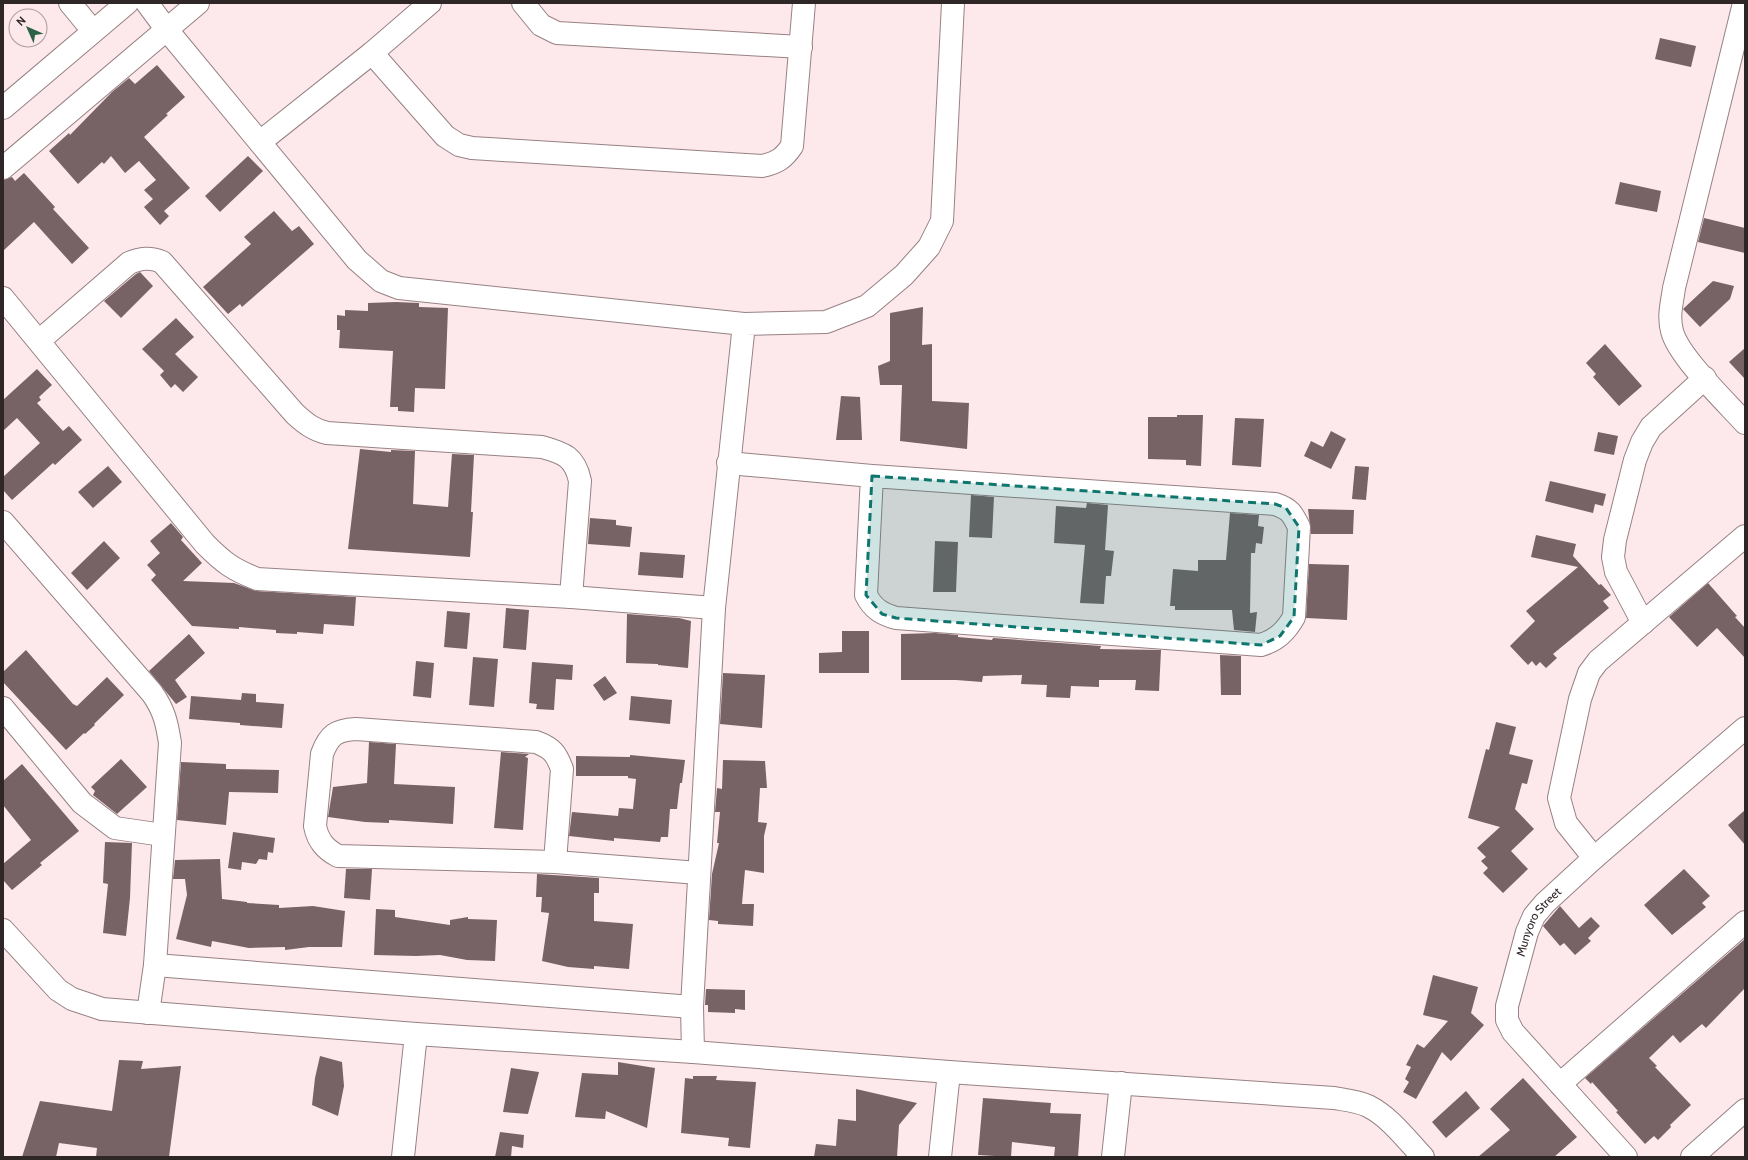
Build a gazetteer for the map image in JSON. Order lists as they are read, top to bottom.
{
  "streets": {
    "street": ["Munyoro Street"]
  },
  "north": "top left"
}
